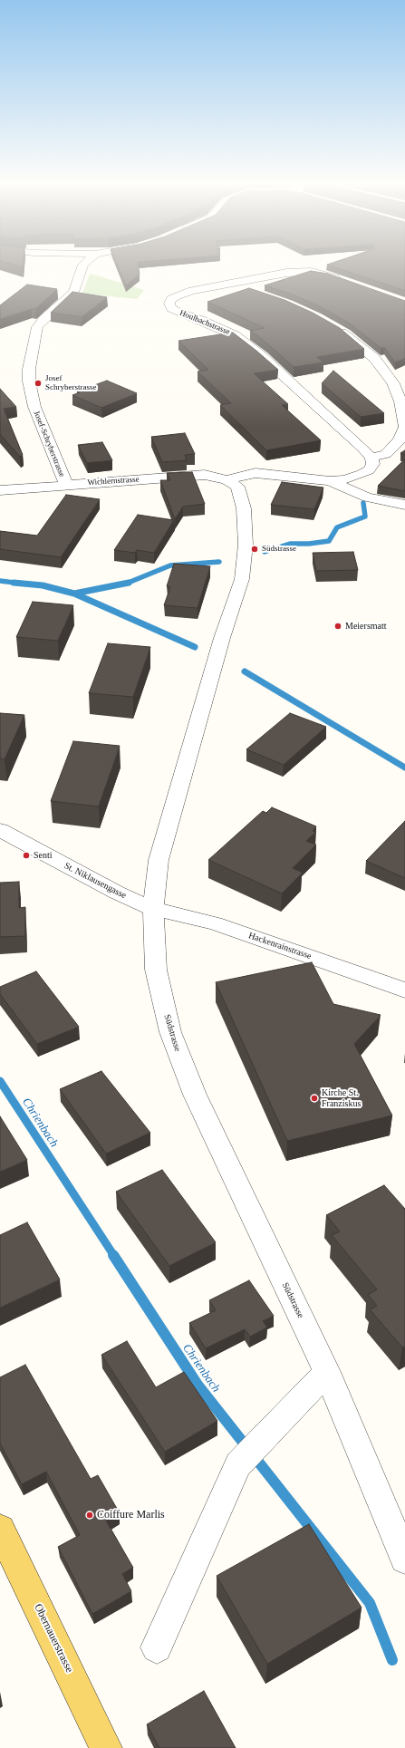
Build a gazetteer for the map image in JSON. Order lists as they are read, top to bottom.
{
  "streets": {
    "main road": ["Obernauerstrasse"],
    "street": [
      "Houlbachstrasse",
      "Josef-Schryberstrasse",
      "Wichlernstrasse",
      "St. Niklausengasse",
      "Hackenrainstrasse",
      "Südstrasse"
    ]
  },
  "crossings": [
    ["Josef-Schryberstrasse", "Wichlernstrasse"],
    ["Wichlernstrasse", "Südstrasse"],
    ["St. Niklausengasse", "Hackenrainstrasse"],
    ["St. Niklausengasse", "Südstrasse"],
    ["Hackenrainstrasse", "Südstrasse"]
  ],
  "water": ["Chrienbach"],
  "places": [
    "Josef Schryberstrasse",
    "Südstrasse",
    "Meiersmatt",
    "Senti",
    "Kirche St. Franziskus",
    "Coiffure Marlis"
  ]
}
